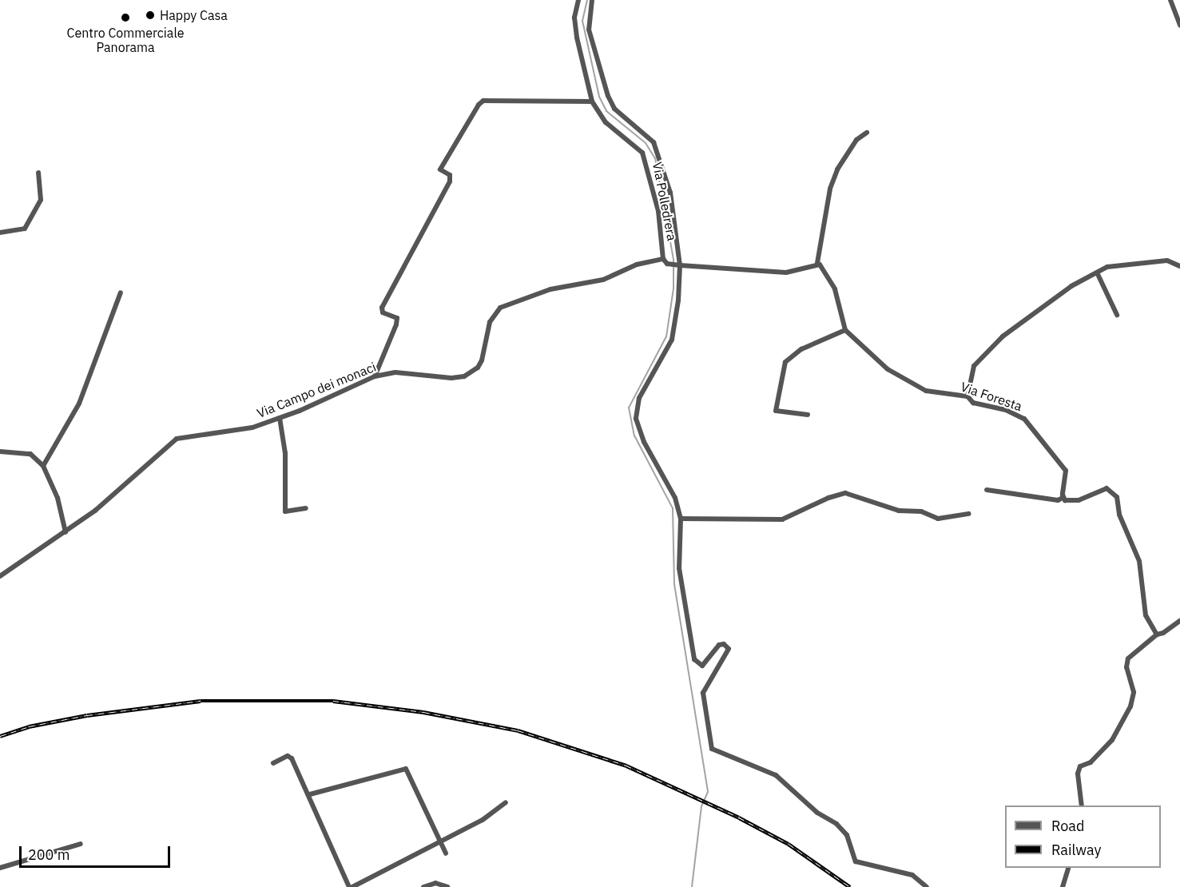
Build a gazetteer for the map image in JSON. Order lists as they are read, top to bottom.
{
  "streets": {
    "street": ["Via Polledrera", "Via Campo dei monaci", "Via Foresta"]
  },
  "crossings": [
    ["Via Polledrera", "Via Campo dei monaci"]
  ],
  "places": ["Happy Casa", "Centro Commerciale Panorama"],
  "legend": ["Road", "Railway"],
  "scale_bar": "200 m"
}
